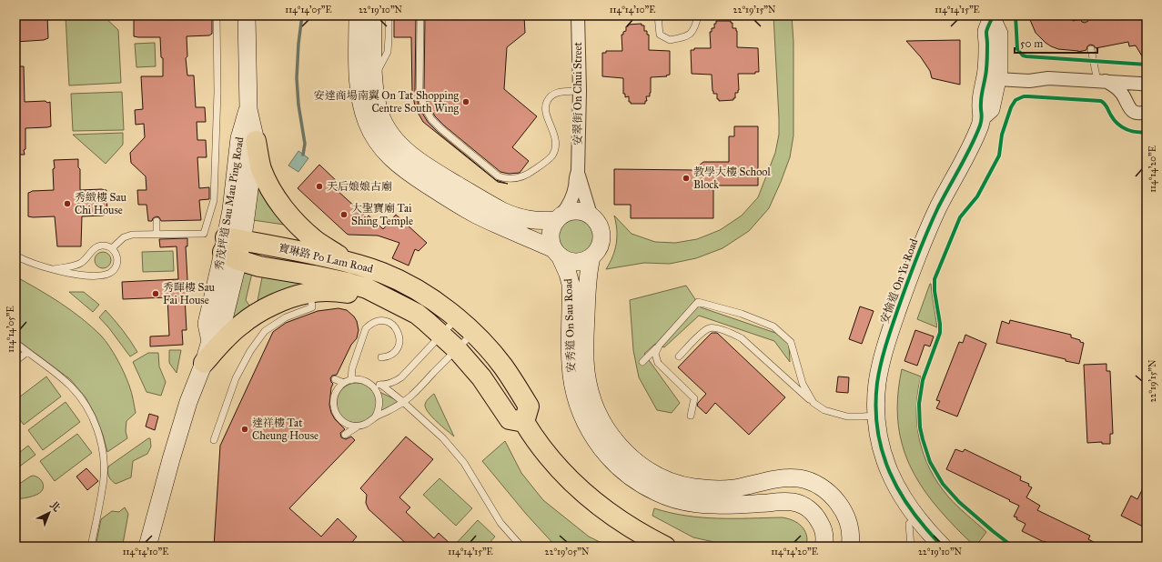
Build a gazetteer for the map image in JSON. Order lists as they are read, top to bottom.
{
  "streets": {
    "main road": [
      "秀茂坪道 Sau Mau Ping Road",
      "寶琳路 Po Lam Road",
      "安愉道 On Yu Road",
      "安秀道 On Sau Road"
    ],
    "street": ["安翠街 On Chui Street"]
  },
  "crossings": [
    ["安翠街 On Chui Street", "安秀道 On Sau Road"],
    ["秀茂坪道 Sau Mau Ping Road", "寶琳路 Po Lam Road"]
  ],
  "places": [
    "安達商場南翼 On Tat Shopping Centre South Wing",
    "教學大樓 School Block",
    "天后娘娘古廟",
    "秀緻樓 Sau Chi House",
    "大聖寶廟 Tai Shing Temple",
    "秀暉樓 Sau Fai House",
    "達祥樓 Tat Cheung House"
  ],
  "scale_bar": "50 m",
  "north": "top right",
  "coordinates": [
    "114°14'05\"E",
    "22°19'10\"N",
    "114°14'10\"E",
    "22°19'15\"N",
    "114°14'15\"E",
    "114°14'20\"E",
    "22°19'05\"N"
  ]
}
